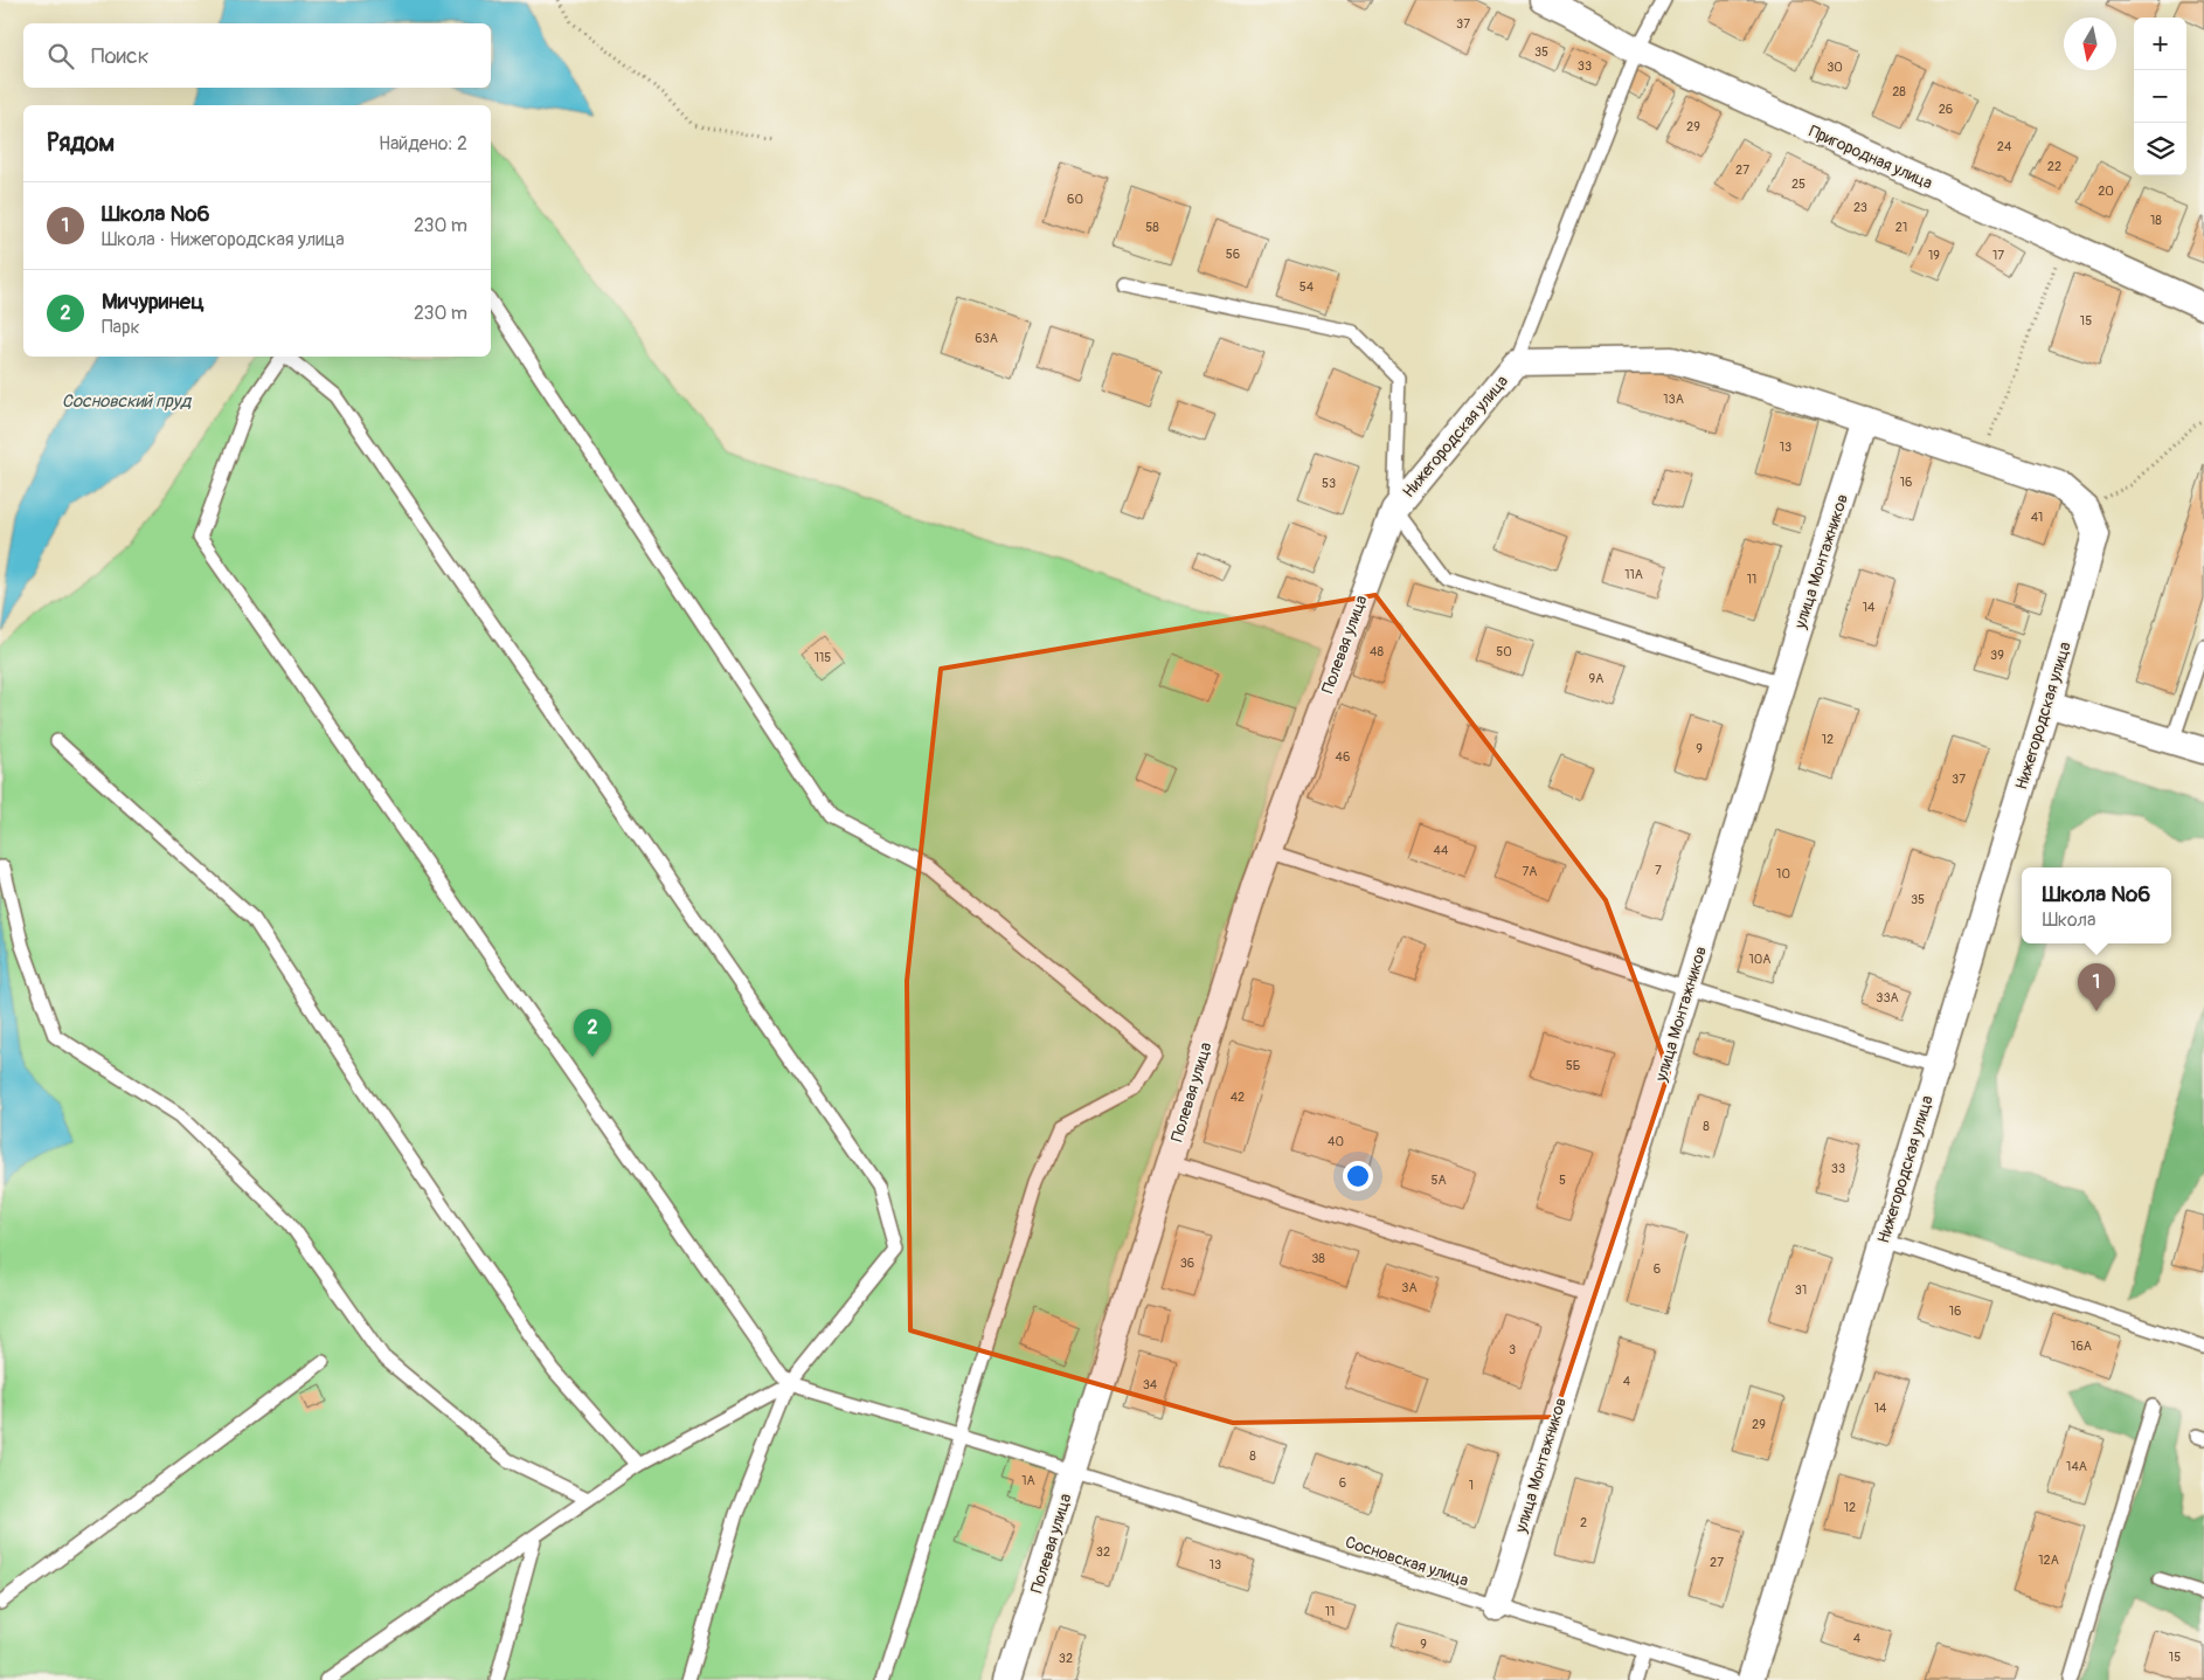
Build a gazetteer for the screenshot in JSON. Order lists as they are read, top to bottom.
{
  "streets": {
    "street": [
      "Пригородная улица",
      "Нижегородская улица",
      "улица Монтажников",
      "Полевая улица"
    ],
    "lane": ["Сосновская улица"]
  },
  "crossings": [
    ["Нижегородская улица", "улица Монтажников"],
    ["Нижегородская улица", "Полевая улица"],
    ["улица Монтажников", "Сосновская улица"],
    ["Полевая улица", "Сосновская улица"]
  ],
  "water": ["Сосновский пруд"],
  "house_numbers": [
    "37",
    "35",
    "33",
    "30",
    "28",
    "26",
    "29",
    "24",
    "22",
    "27",
    "25",
    "20",
    "60",
    "23",
    "18",
    "58",
    "21",
    "56",
    "19",
    "17",
    "54",
    "15",
    "63А",
    "13А",
    "13",
    "16",
    "53",
    "41",
    "11А",
    "11",
    "14",
    "48",
    "50",
    "39",
    "115",
    "9А",
    "12",
    "9",
    "46",
    "37",
    "44",
    "7",
    "7А",
    "10",
    "35",
    "10А",
    "33А",
    "5Б",
    "42",
    "8",
    "40",
    "33",
    "5А",
    "5",
    "38",
    "36",
    "6",
    "3А",
    "31",
    "16",
    "16А",
    "3",
    "4",
    "34",
    "14",
    "29",
    "8",
    "14А",
    "1А",
    "6",
    "1",
    "12",
    "2",
    "32",
    "12А",
    "27",
    "13",
    "11",
    "4",
    "9",
    "15",
    "32"
  ],
  "north": "bottom",
  "page": {
    "map_buttons": ["+", "−"],
    "search": "Поиск",
    "heading": ["Рядом", "Найдено: 2"],
    "list": [
      {
        "mark": "1",
        "name": "Школа №6",
        "note": "Школа · Нижегородская улица",
        "value": "230 m"
      },
      {
        "mark": "2",
        "name": "Мичуринец",
        "note": "Парк",
        "value": "230 m"
      }
    ],
    "popup": ["Школа №6", "Школа"],
    "pins": ["1", "2"]
  }
}
